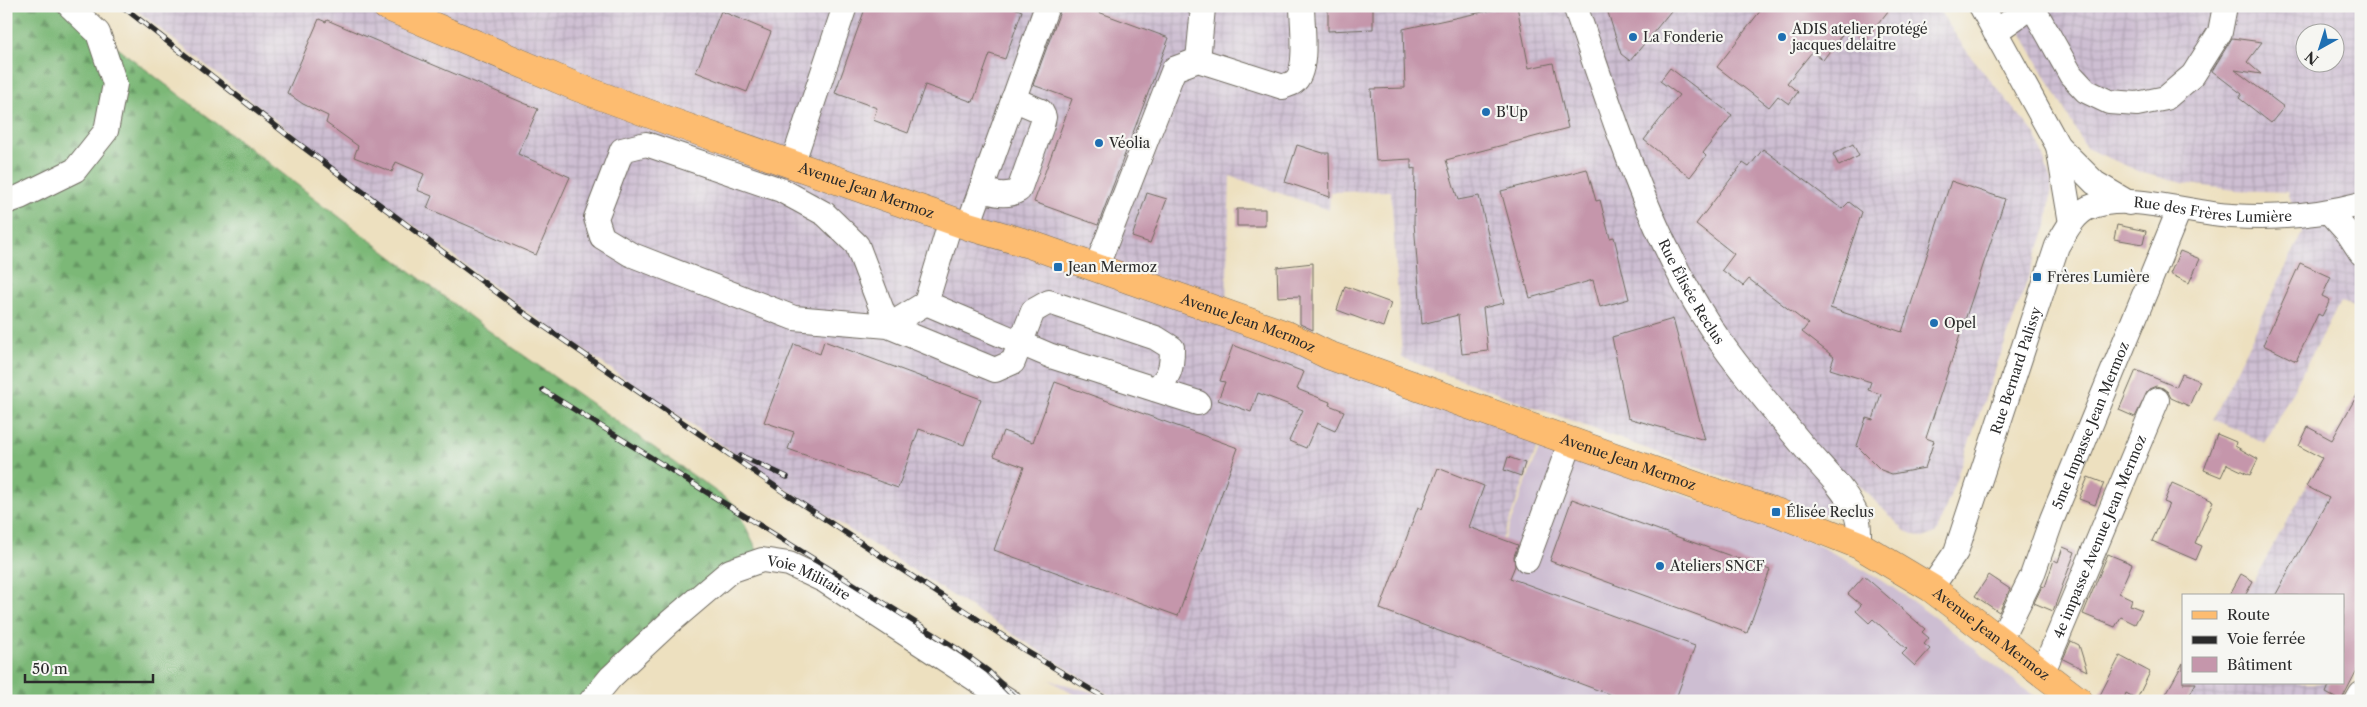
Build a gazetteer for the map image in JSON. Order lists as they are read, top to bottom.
{
  "streets": {
    "main road": ["Avenue Jean Mermoz"],
    "street": [
      "Rue des Frères Lumière",
      "Rue Élisée Reclus",
      "Rue Bernard Palissy",
      "5me Impasse Jean Mermoz",
      "4e impasse Avenue Jean Mermoz",
      "Voie Militaire"
    ]
  },
  "crossings": [
    ["Avenue Jean Mermoz", "Rue Élisée Reclus"],
    ["Avenue Jean Mermoz", "Rue Bernard Palissy"],
    ["Avenue Jean Mermoz", "5me Impasse Jean Mermoz"],
    ["Avenue Jean Mermoz", "4e impasse Avenue Jean Mermoz"],
    ["Rue des Frères Lumière", "Rue Bernard Palissy"],
    ["Rue des Frères Lumière", "5me Impasse Jean Mermoz"]
  ],
  "places": {
    "other": [
      "La Fonderie",
      "ADIS atelier protégé jacques delaitre",
      "B'Up",
      "Véolia",
      "Opel",
      "Ateliers SNCF"
    ],
    "transit": ["Jean Mermoz", "Frères Lumière", "Élisée Reclus"]
  },
  "legend": ["Route", "Voie ferrée", "Bâtiment"],
  "scale_bar": "50 m",
  "north": "bottom left"
}
